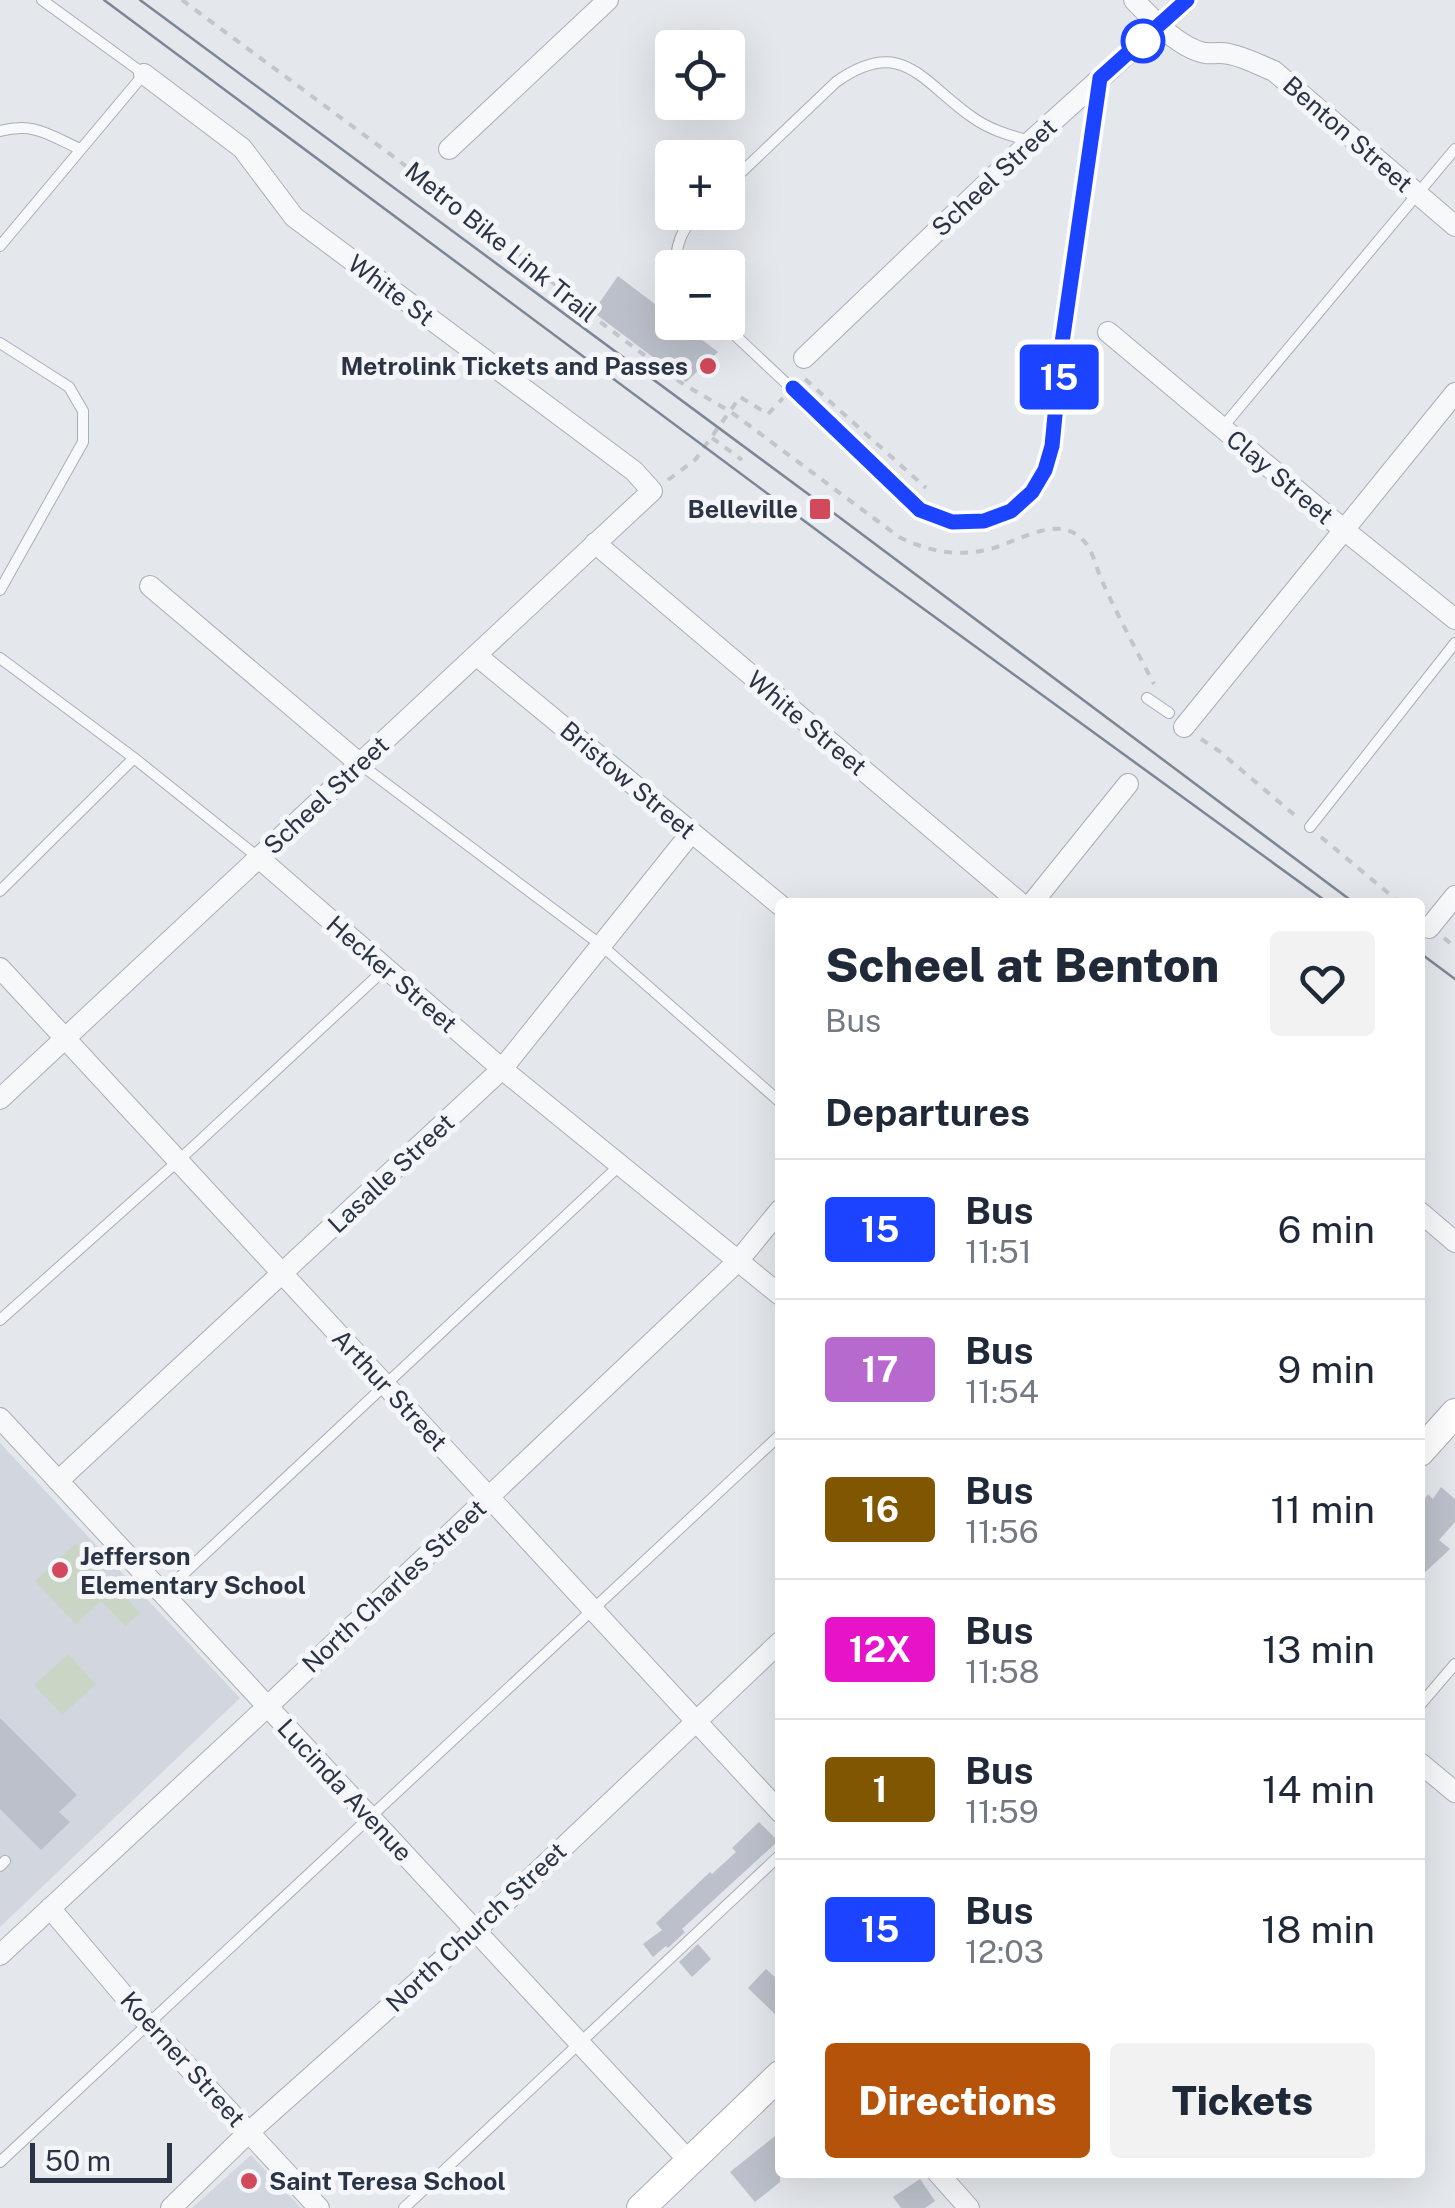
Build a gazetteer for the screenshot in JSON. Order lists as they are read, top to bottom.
{
  "streets": {
    "street": [
      "Benton Street",
      "Scheel Street",
      "White St",
      "Clay Street",
      "White Street",
      "Bristow Street",
      "Hecker Street",
      "Lasalle Street",
      "Arthur Street",
      "North Charles Street",
      "Lucinda Avenue",
      "North Church Street",
      "Koerner Street"
    ],
    "path": ["Metro Bike Link Trail"]
  },
  "crossings": [
    ["Benton Street", "Scheel Street"],
    ["Scheel Street", "White St"],
    ["Scheel Street", "White Street"],
    ["Scheel Street", "Bristow Street"],
    ["Scheel Street", "Hecker Street"],
    ["Scheel Street", "Arthur Street"],
    ["Bristow Street", "Lasalle Street"],
    ["Hecker Street", "Lasalle Street"],
    ["Hecker Street", "North Charles Street"],
    ["Lasalle Street", "Arthur Street"],
    ["Lasalle Street", "Lucinda Avenue"],
    ["Arthur Street", "North Charles Street"],
    ["Arthur Street", "North Church Street"],
    ["North Charles Street", "Lucinda Avenue"],
    ["North Charles Street", "Koerner Street"],
    ["Lucinda Avenue", "North Church Street"],
    ["North Church Street", "Koerner Street"]
  ],
  "places": {
    "other": ["Metrolink Tickets and Passes", "Jefferson Elementary School", "Saint Teresa School"],
    "transit": ["Belleville"]
  },
  "lines": ["bus line 15"],
  "scale_bar": "50 m",
  "page": {
    "on_map": "15",
    "map_buttons": ["+", "−"],
    "heading": [
      ["Scheel at Benton", "Bus"],
      "Departures"
    ],
    "list": [
      {
        "mark": "15",
        "name": "Bus",
        "note": "11:51",
        "value": "6 min"
      },
      {
        "mark": "17",
        "name": "Bus",
        "note": "11:54",
        "value": "9 min"
      },
      {
        "mark": "16",
        "name": "Bus",
        "note": "11:56",
        "value": "11 min"
      },
      {
        "mark": "12X",
        "name": "Bus",
        "note": "11:58",
        "value": "13 min"
      },
      {
        "mark": "1",
        "name": "Bus",
        "note": "11:59",
        "value": "14 min"
      },
      {
        "mark": "15",
        "name": "Bus",
        "note": "12:03",
        "value": "18 min"
      }
    ],
    "buttons": ["Directions", "Tickets"],
    "scale": "50 m"
  }
}
